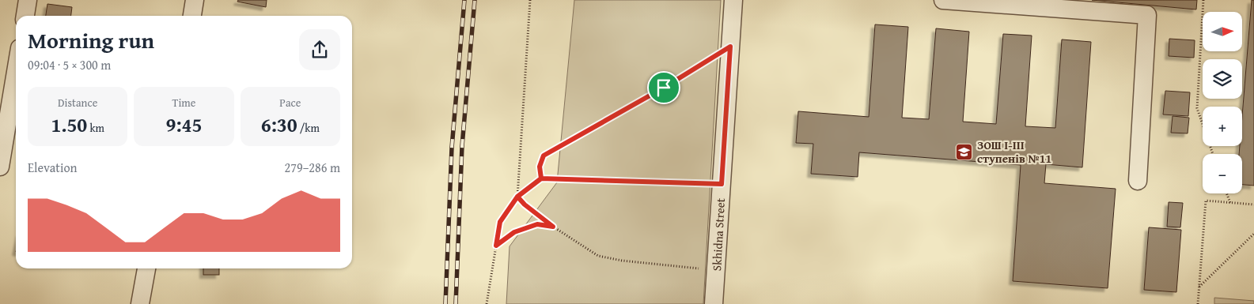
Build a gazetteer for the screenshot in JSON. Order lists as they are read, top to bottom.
{
  "streets": {
    "street": ["Skhidna Street"]
  },
  "places": {
    "school or university": ["ЗОШ І-ІІІ ступенів №11"]
  },
  "north": "right",
  "page": {
    "map_buttons": ["+", "−"],
    "heading": ["Morning run", "09:04 · 5 × 300 m"],
    "stats": [
      ["Distance", "1.50 km"],
      ["Time", "9:45"],
      ["Pace", "6:30 /km"]
    ],
    "chart": ["Elevation", "279–286 m"]
  }
}
